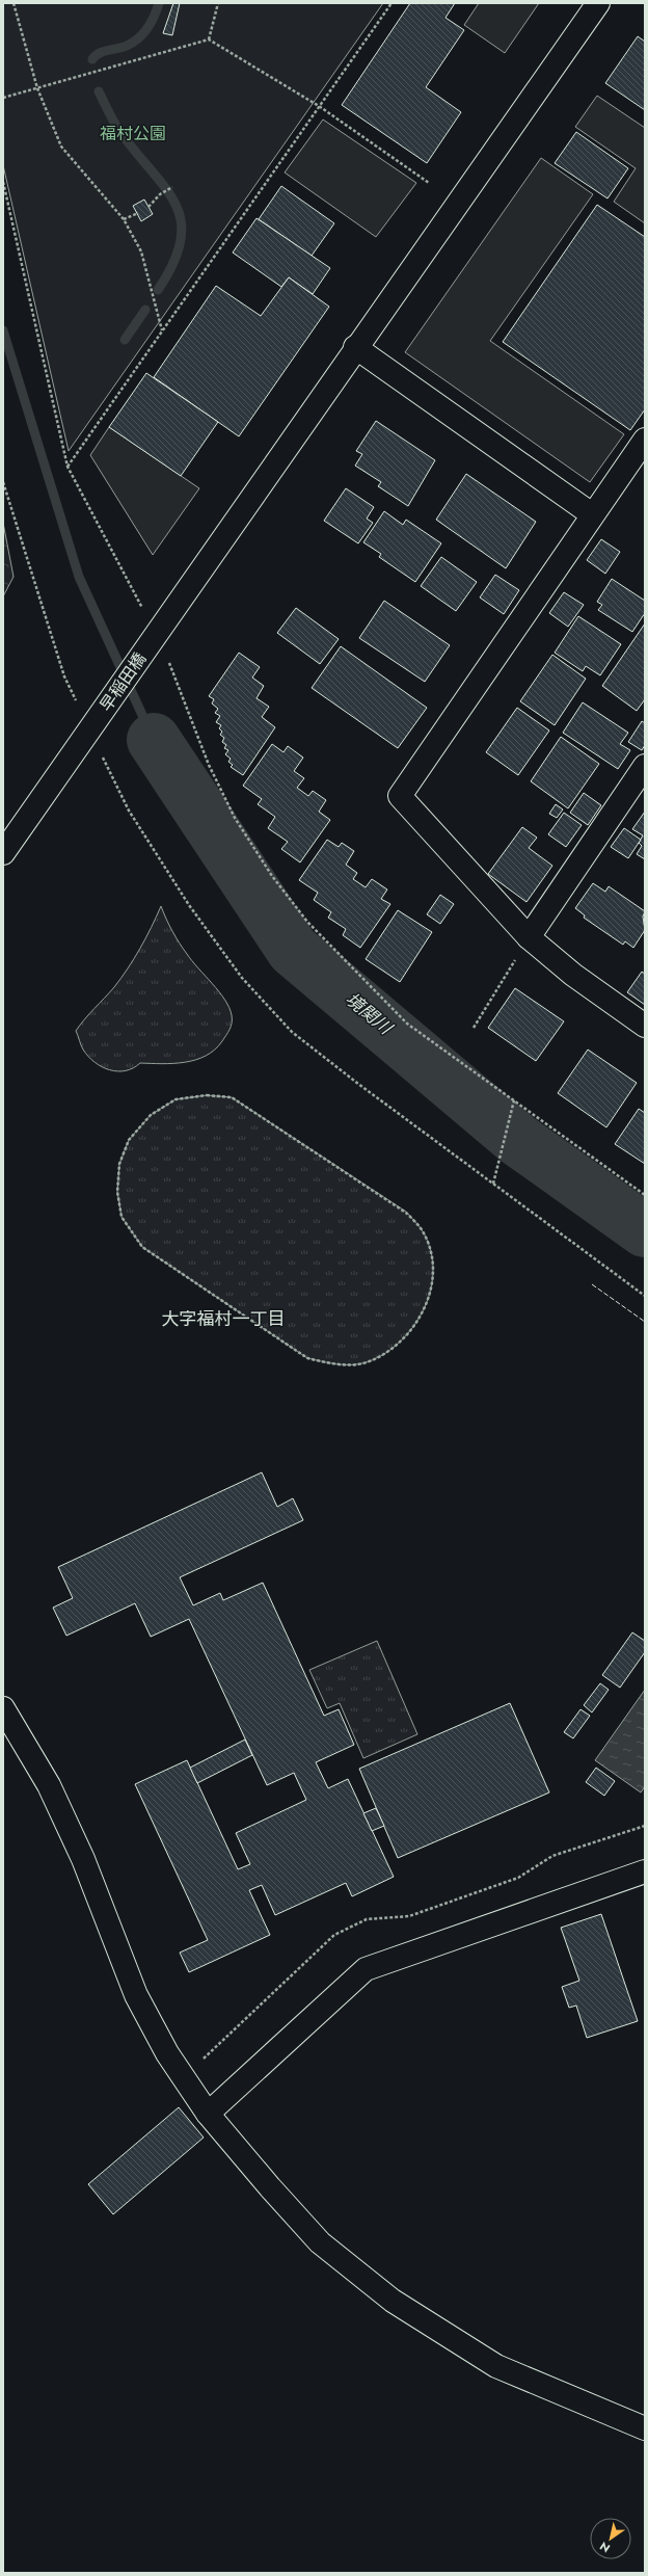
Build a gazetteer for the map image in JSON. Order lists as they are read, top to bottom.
{
  "streets": {
    "street": ["早稲田橋"]
  },
  "districts": ["大字福村一丁目"],
  "water": ["境関川"],
  "parks": ["福村公園"],
  "north": "bottom left"
}
